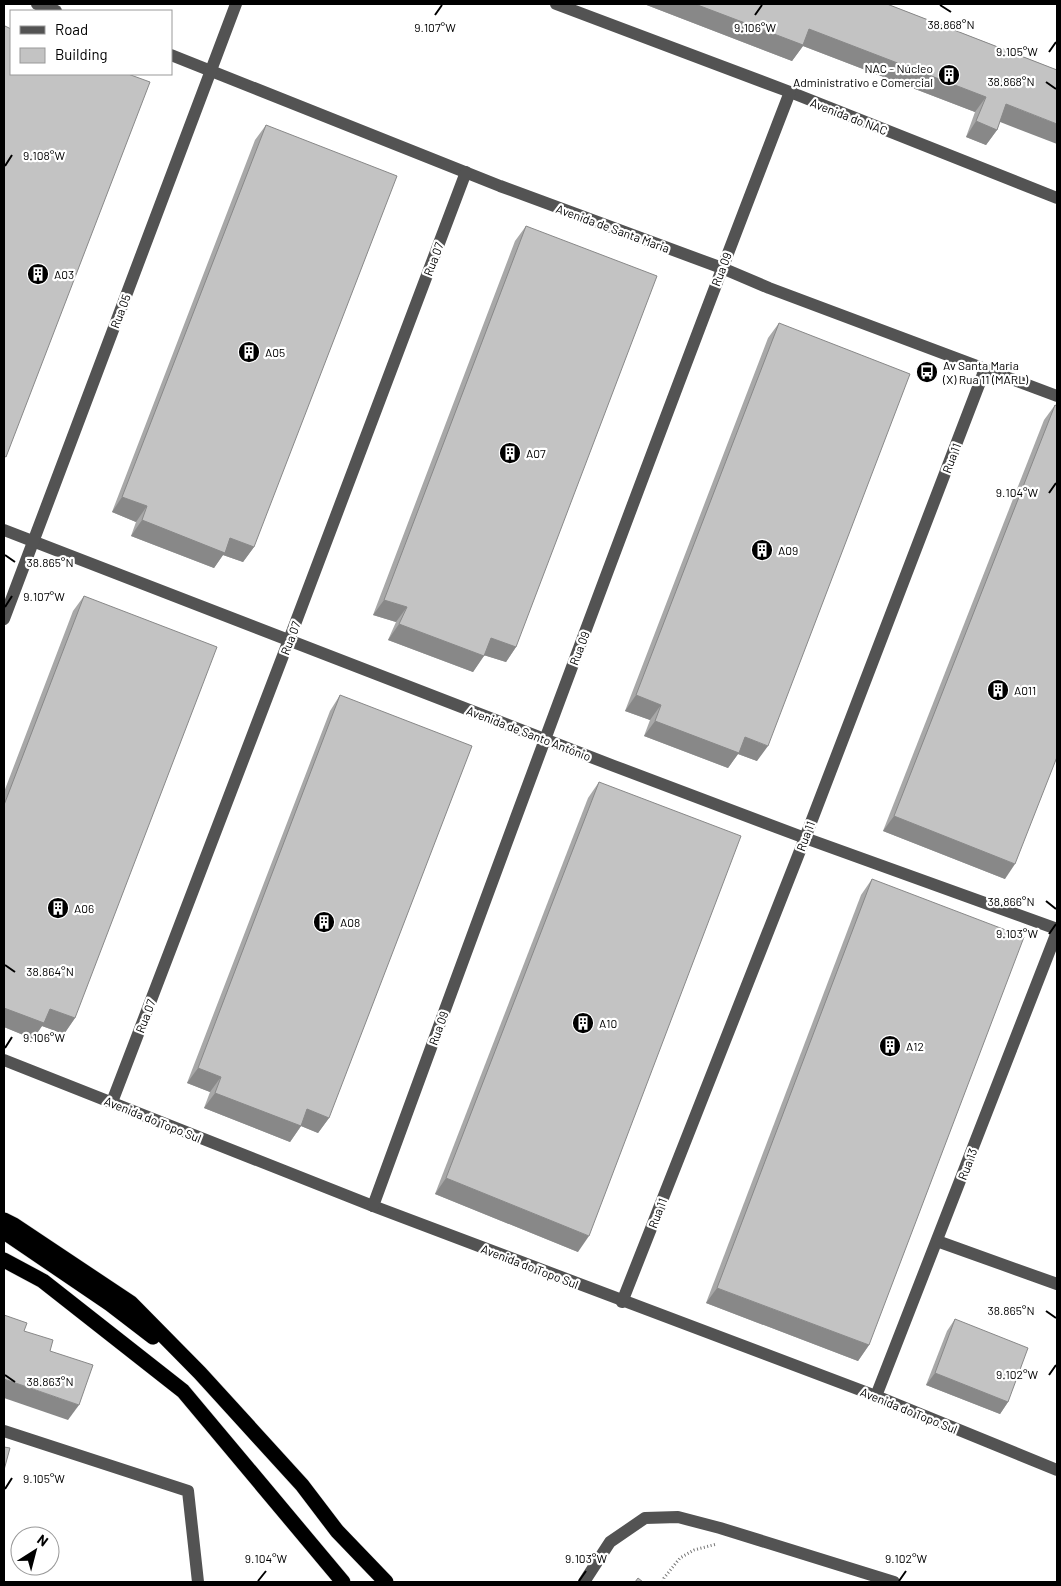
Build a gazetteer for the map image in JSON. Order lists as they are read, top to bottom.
{
  "streets": {
    "street": [
      "Avenida do NAC",
      "Avenida de Santa Maria",
      "Rua 07",
      "Rua 09",
      "Rua 05",
      "Rua 11",
      "Avenida de Santo António",
      "Avenida do Topo Sul",
      "Rua 13"
    ]
  },
  "crossings": [
    ["Avenida do NAC", "Rua 09"],
    ["Avenida de Santa Maria", "Rua 07"],
    ["Avenida de Santa Maria", "Rua 09"],
    ["Avenida de Santa Maria", "Rua 05"],
    ["Avenida de Santa Maria", "Rua 11"],
    ["Rua 07", "Avenida de Santo António"],
    ["Rua 07", "Avenida do Topo Sul"],
    ["Rua 09", "Avenida de Santo António"],
    ["Rua 09", "Avenida do Topo Sul"],
    ["Rua 05", "Avenida de Santo António"],
    ["Rua 11", "Avenida de Santo António"],
    ["Rua 11", "Avenida do Topo Sul"],
    ["Avenida de Santo António", "Rua 13"],
    ["Avenida do Topo Sul", "Rua 13"]
  ],
  "places": {
    "building": [
      "NAC - Núcleo Administrativo e Comercial",
      "A03",
      "A05",
      "A07",
      "A09",
      "A011",
      "A06",
      "A08",
      "A10",
      "A12"
    ],
    "bus stop": ["Av Santa Maria (X) Rua 11 (MARL)"]
  },
  "legend": ["Road", "Building"],
  "north": "top right",
  "coordinates": [
    "38.868°N",
    "9.106°W",
    "9.107°W",
    "9.105°W",
    "9.108°W",
    "9.104°W",
    "38.865°N",
    "38.866°N",
    "9.103°W",
    "38.864°N",
    "9.102°W",
    "38.863°N"
  ]
}
